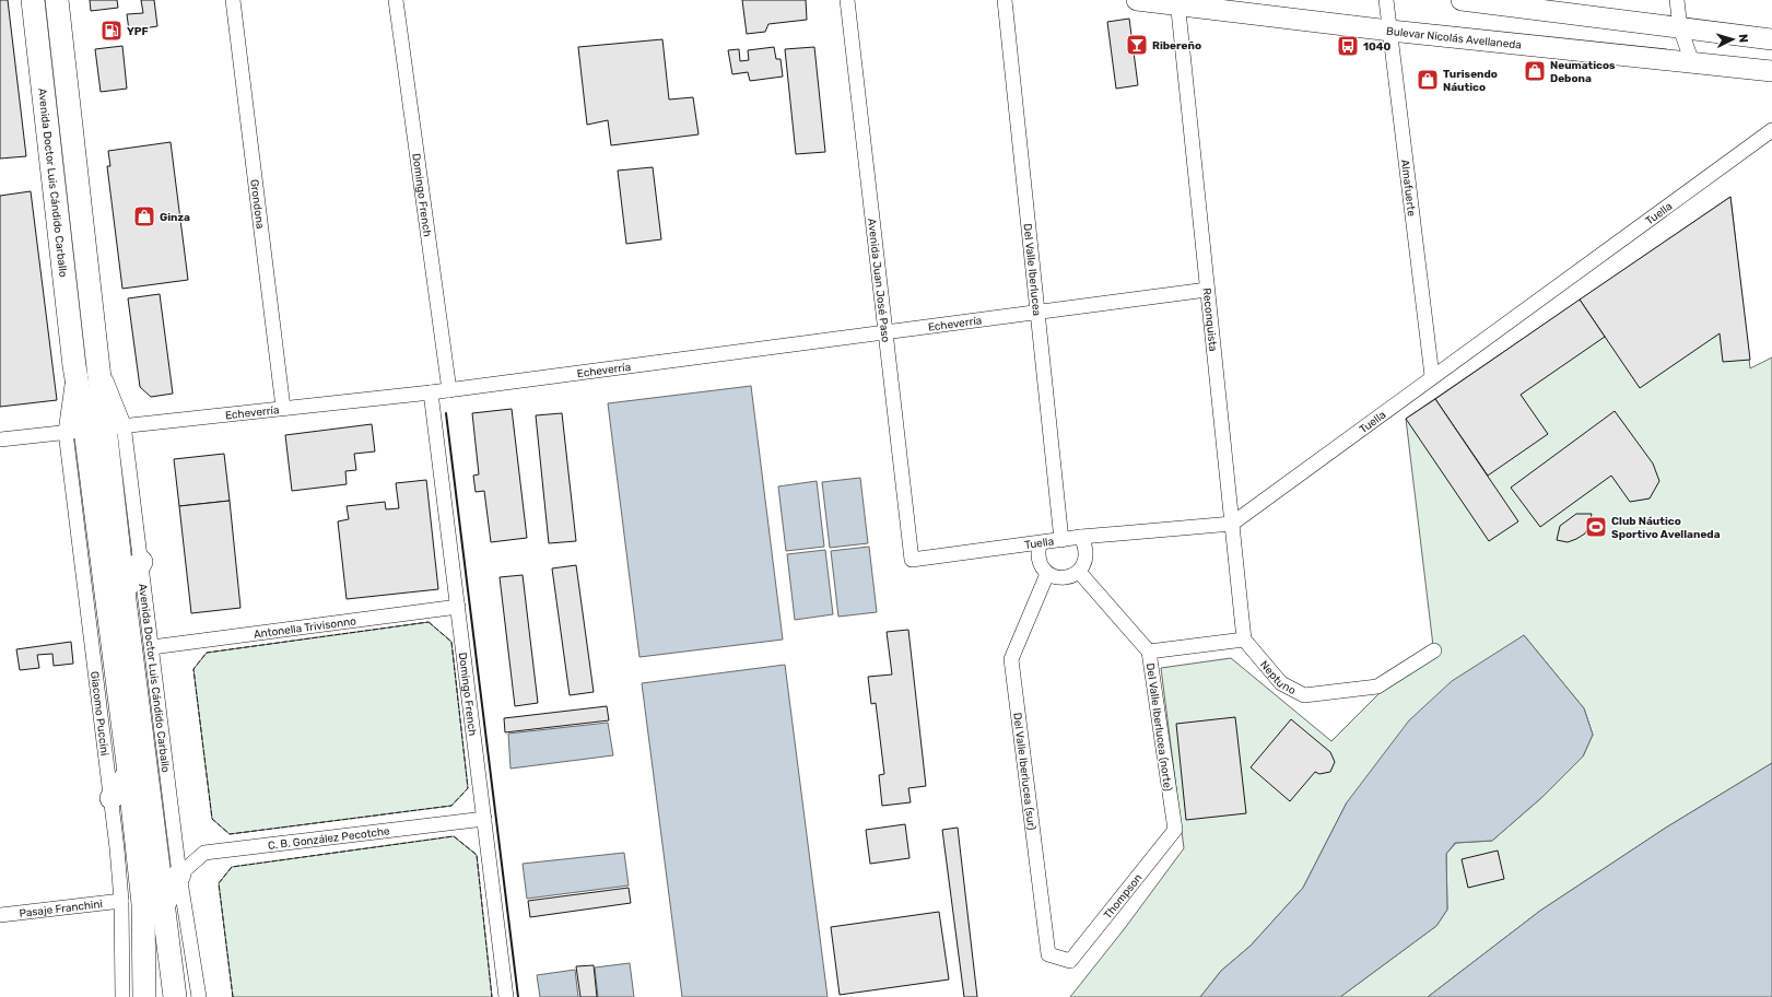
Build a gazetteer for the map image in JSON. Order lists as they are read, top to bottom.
{
  "streets": {
    "main road": ["Bulevar Nicolás Avellaneda", "Avenida Doctor Luis Cándido Carballo"],
    "street": [
      "Almafuerte",
      "Domingo French",
      "Grondona",
      "Tuella",
      "Del Valle Iberlucea",
      "Avenida Juan José Paso",
      "Reconquista",
      "Echeverría",
      "Antonella Trivisonno",
      "Neptuno",
      "Giacomo Puccini",
      "Del Valle Iberlucea (norte)",
      "Del Valle Iberlucea (sur)",
      "C. B. González Pecotche",
      "Thompson",
      "Pasaje Franchini"
    ]
  },
  "crossings": [
    ["Bulevar Nicolás Avellaneda", "Almafuerte"],
    ["Bulevar Nicolás Avellaneda", "Reconquista"],
    ["Avenida Doctor Luis Cándido Carballo", "Echeverría"],
    ["Avenida Doctor Luis Cándido Carballo", "Antonella Trivisonno"],
    ["Avenida Doctor Luis Cándido Carballo", "Giacomo Puccini"],
    ["Avenida Doctor Luis Cándido Carballo", "C. B. González Pecotche"],
    ["Almafuerte", "Tuella"],
    ["Domingo French", "Echeverría"],
    ["Domingo French", "Antonella Trivisonno"],
    ["Domingo French", "C. B. González Pecotche"],
    ["Grondona", "Echeverría"],
    ["Tuella", "Del Valle Iberlucea"],
    ["Tuella", "Avenida Juan José Paso"],
    ["Tuella", "Reconquista"],
    ["Tuella", "Del Valle Iberlucea (norte)"],
    ["Tuella", "Del Valle Iberlucea (sur)"],
    ["Del Valle Iberlucea", "Echeverría"],
    ["Del Valle Iberlucea", "Del Valle Iberlucea (norte)"],
    ["Del Valle Iberlucea", "Del Valle Iberlucea (sur)"],
    ["Avenida Juan José Paso", "Echeverría"],
    ["Reconquista", "Echeverría"],
    ["Reconquista", "Neptuno"],
    ["Echeverría", "Giacomo Puccini"],
    ["Giacomo Puccini", "Pasaje Franchini"],
    ["Del Valle Iberlucea (norte)", "Del Valle Iberlucea (sur)"],
    ["Del Valle Iberlucea (norte)", "Thompson"],
    ["Del Valle Iberlucea (sur)", "Thompson"]
  ],
  "places": {
    "fuel station": ["YPF"],
    "bar": ["Ribereño"],
    "bus stop": ["1040"],
    "shop": ["Neumaticos Debona", "Turisendo Náutico", "Ginza"],
    "sports": ["Club Náutico Sportivo Avellaneda"]
  },
  "north": "right"
}
